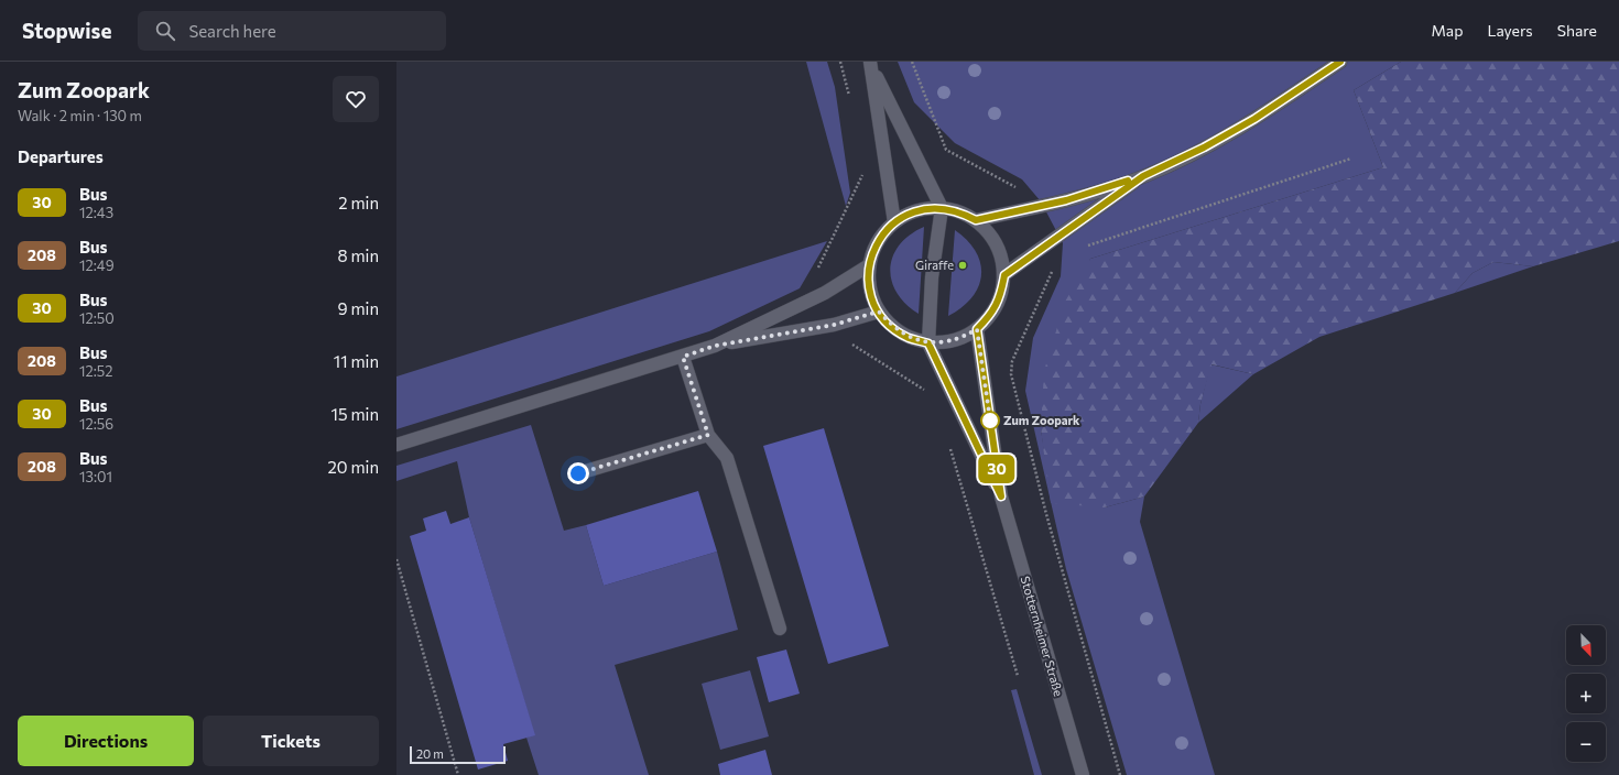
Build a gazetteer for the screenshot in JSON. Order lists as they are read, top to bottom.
{
  "streets": {
    "main road": ["Stotternheimer Straße"]
  },
  "places": ["Giraffe", "Zum Zoopark"],
  "lines": ["bus line 30"],
  "scale_bar": "20 m",
  "north": "bottom right",
  "page": {
    "header": "Stopwise",
    "search": "Search here",
    "nav": ["Map", "Layers", "Share"],
    "heading": [
      ["Zum Zoopark", "Walk · 2 min · 130 m"],
      "Departures"
    ],
    "on_map": "30",
    "list": [
      {
        "mark": "30",
        "name": "Bus",
        "note": "12:43",
        "value": "2 min"
      },
      {
        "mark": "208",
        "name": "Bus",
        "note": "12:49",
        "value": "8 min"
      },
      {
        "mark": "30",
        "name": "Bus",
        "note": "12:50",
        "value": "9 min"
      },
      {
        "mark": "208",
        "name": "Bus",
        "note": "12:52",
        "value": "11 min"
      },
      {
        "mark": "30",
        "name": "Bus",
        "note": "12:56",
        "value": "15 min"
      },
      {
        "mark": "208",
        "name": "Bus",
        "note": "13:01",
        "value": "20 min"
      }
    ],
    "map_buttons": ["+", "−"],
    "buttons": ["Directions", "Tickets"],
    "scale": "20 m"
  }
}
